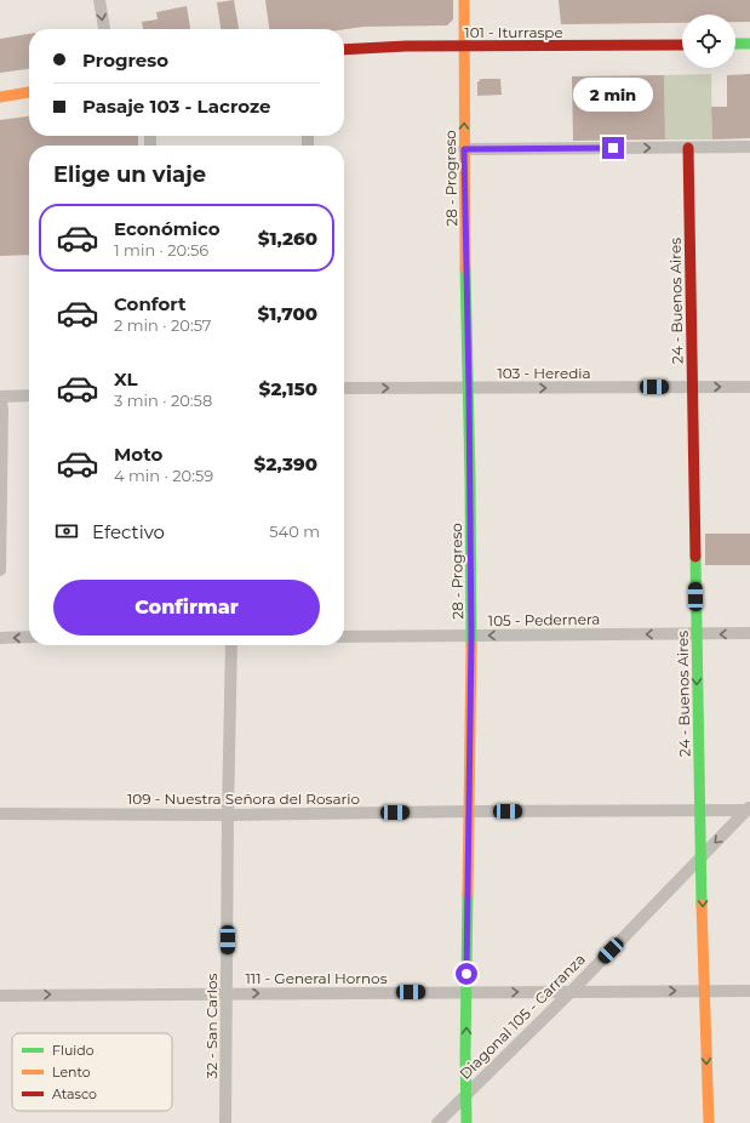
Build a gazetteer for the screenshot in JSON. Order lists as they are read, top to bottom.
{
  "streets": {
    "street": [
      "101 - Iturraspe",
      "28 - Progreso",
      "24 - Buenos Aires",
      "103 - Heredia",
      "105 - Pedernera",
      "109 - Nuestra Señora del Rosario",
      "111 - General Hornos",
      "Diagonal 105 - Carranza",
      "32 - San Carlos"
    ]
  },
  "crossings": [
    ["101 - Iturraspe", "28 - Progreso"],
    ["28 - Progreso", "103 - Heredia"],
    ["28 - Progreso", "105 - Pedernera"],
    ["28 - Progreso", "109 - Nuestra Señora del Rosario"],
    ["28 - Progreso", "111 - General Hornos"],
    ["28 - Progreso", "Diagonal 105 - Carranza"],
    ["24 - Buenos Aires", "103 - Heredia"],
    ["24 - Buenos Aires", "105 - Pedernera"],
    ["24 - Buenos Aires", "109 - Nuestra Señora del Rosario"],
    ["24 - Buenos Aires", "111 - General Hornos"],
    ["24 - Buenos Aires", "Diagonal 105 - Carranza"],
    ["109 - Nuestra Señora del Rosario", "Diagonal 105 - Carranza"],
    ["109 - Nuestra Señora del Rosario", "32 - San Carlos"],
    ["111 - General Hornos", "Diagonal 105 - Carranza"],
    ["111 - General Hornos", "32 - San Carlos"]
  ],
  "one_way": [
    "24 - Buenos Aires",
    "103 - Heredia",
    "105 - Pedernera",
    "111 - General Hornos"
  ],
  "legend": ["Fluido", "Lento", "Atasco"],
  "page": {
    "banner": ["Progreso", "Pasaje 103 - Lacroze"],
    "bubble": "2 min",
    "heading": "Elige un viaje",
    "list": [
      {
        "name": "Económico",
        "note": "1 min · 20:56",
        "value": "$1,260"
      },
      {
        "name": "Confort",
        "note": "2 min · 20:57",
        "value": "$1,700"
      },
      {
        "name": "XL",
        "note": "3 min · 20:58",
        "value": "$2,150"
      },
      {
        "name": "Moto",
        "note": "4 min · 20:59",
        "value": "$2,390"
      }
    ],
    "pay": ["Efectivo", "540 m"],
    "buttons": "Confirmar"
  }
}
